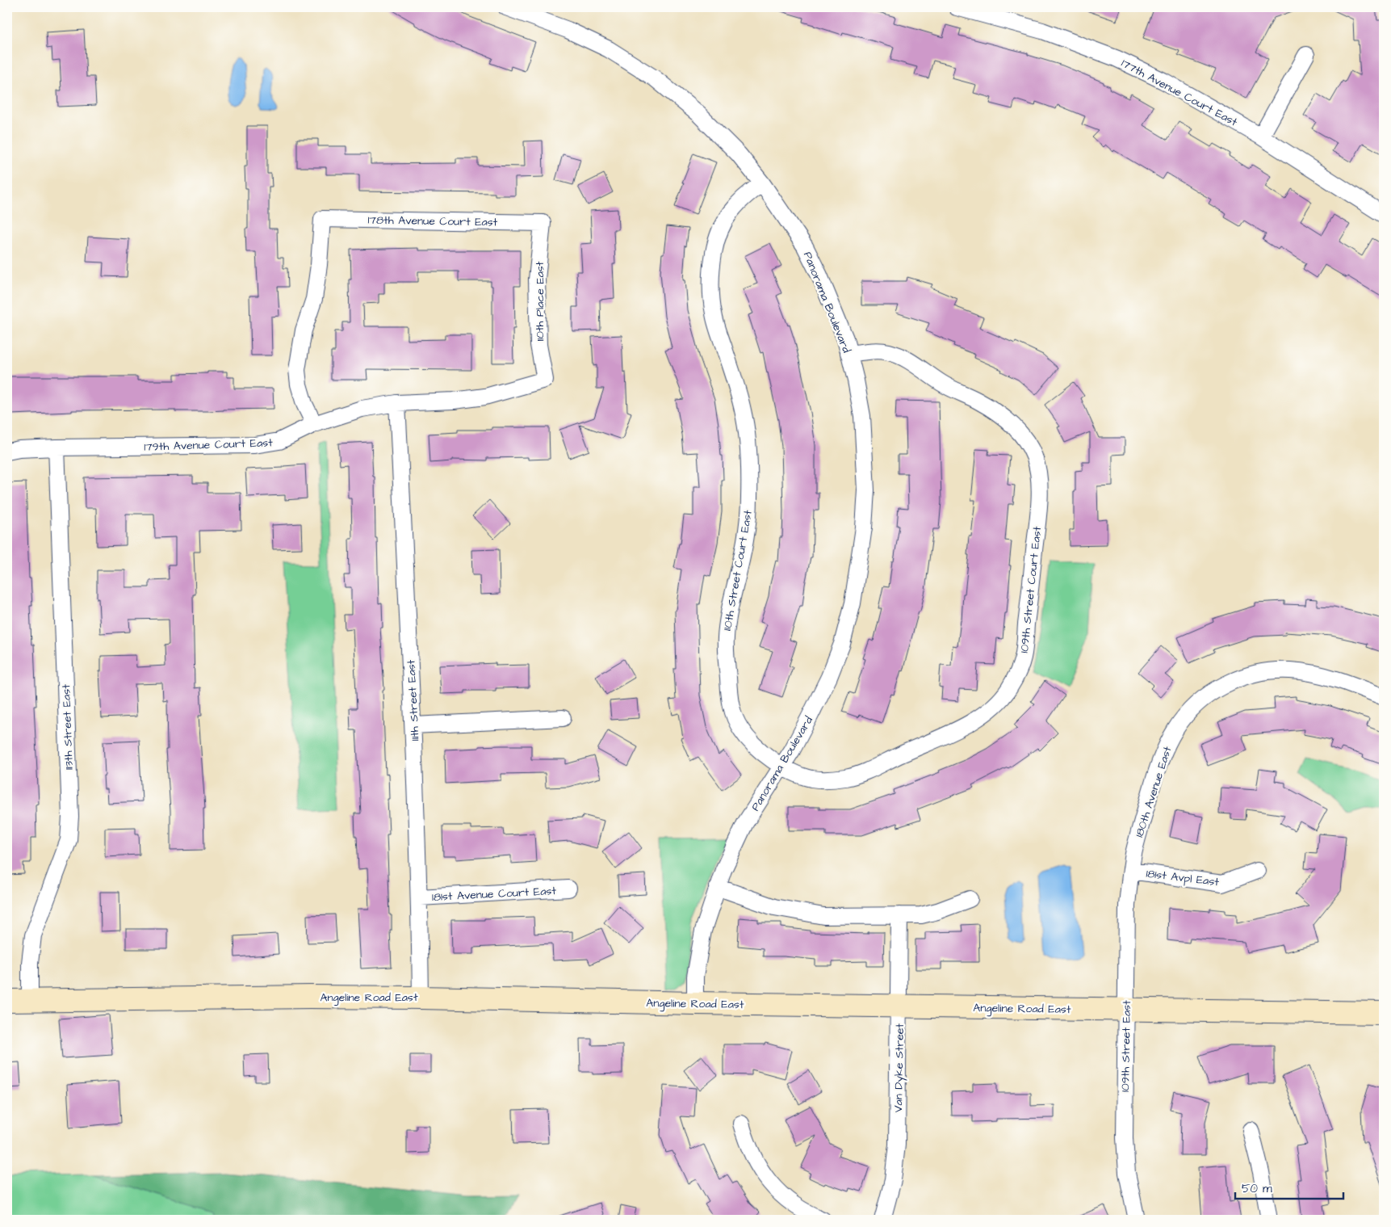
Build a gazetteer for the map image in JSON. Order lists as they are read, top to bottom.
{
  "streets": {
    "street": [
      "177th Avenue Court East",
      "178th Avenue Court East",
      "110th Place East",
      "Panorama Boulevard",
      "179th Avenue Court East",
      "110th Street Court East",
      "109th Street Court East",
      "111th Street East",
      "113th Street East",
      "180th Avenue East",
      "181st Avpl East",
      "181st Avenue Court East",
      "Angeline Road East",
      "109th Street East",
      "Van Dyke Street"
    ]
  },
  "crossings": [
    ["178th Avenue Court East", "110th Place East"],
    ["178th Avenue Court East", "179th Avenue Court East"],
    ["110th Place East", "179th Avenue Court East"],
    ["Panorama Boulevard", "110th Street Court East"],
    ["Panorama Boulevard", "109th Street Court East"],
    ["Panorama Boulevard", "Angeline Road East"],
    ["179th Avenue Court East", "111th Street East"],
    ["179th Avenue Court East", "113th Street East"],
    ["110th Street Court East", "109th Street Court East"],
    ["111th Street East", "181st Avenue Court East"],
    ["111th Street East", "Angeline Road East"],
    ["113th Street East", "Angeline Road East"],
    ["180th Avenue East", "181st Avpl East"],
    ["180th Avenue East", "109th Street East"],
    ["181st Avpl East", "109th Street East"],
    ["Angeline Road East", "109th Street East"],
    ["Angeline Road East", "Van Dyke Street"]
  ],
  "scale_bar": "50 m"
}
